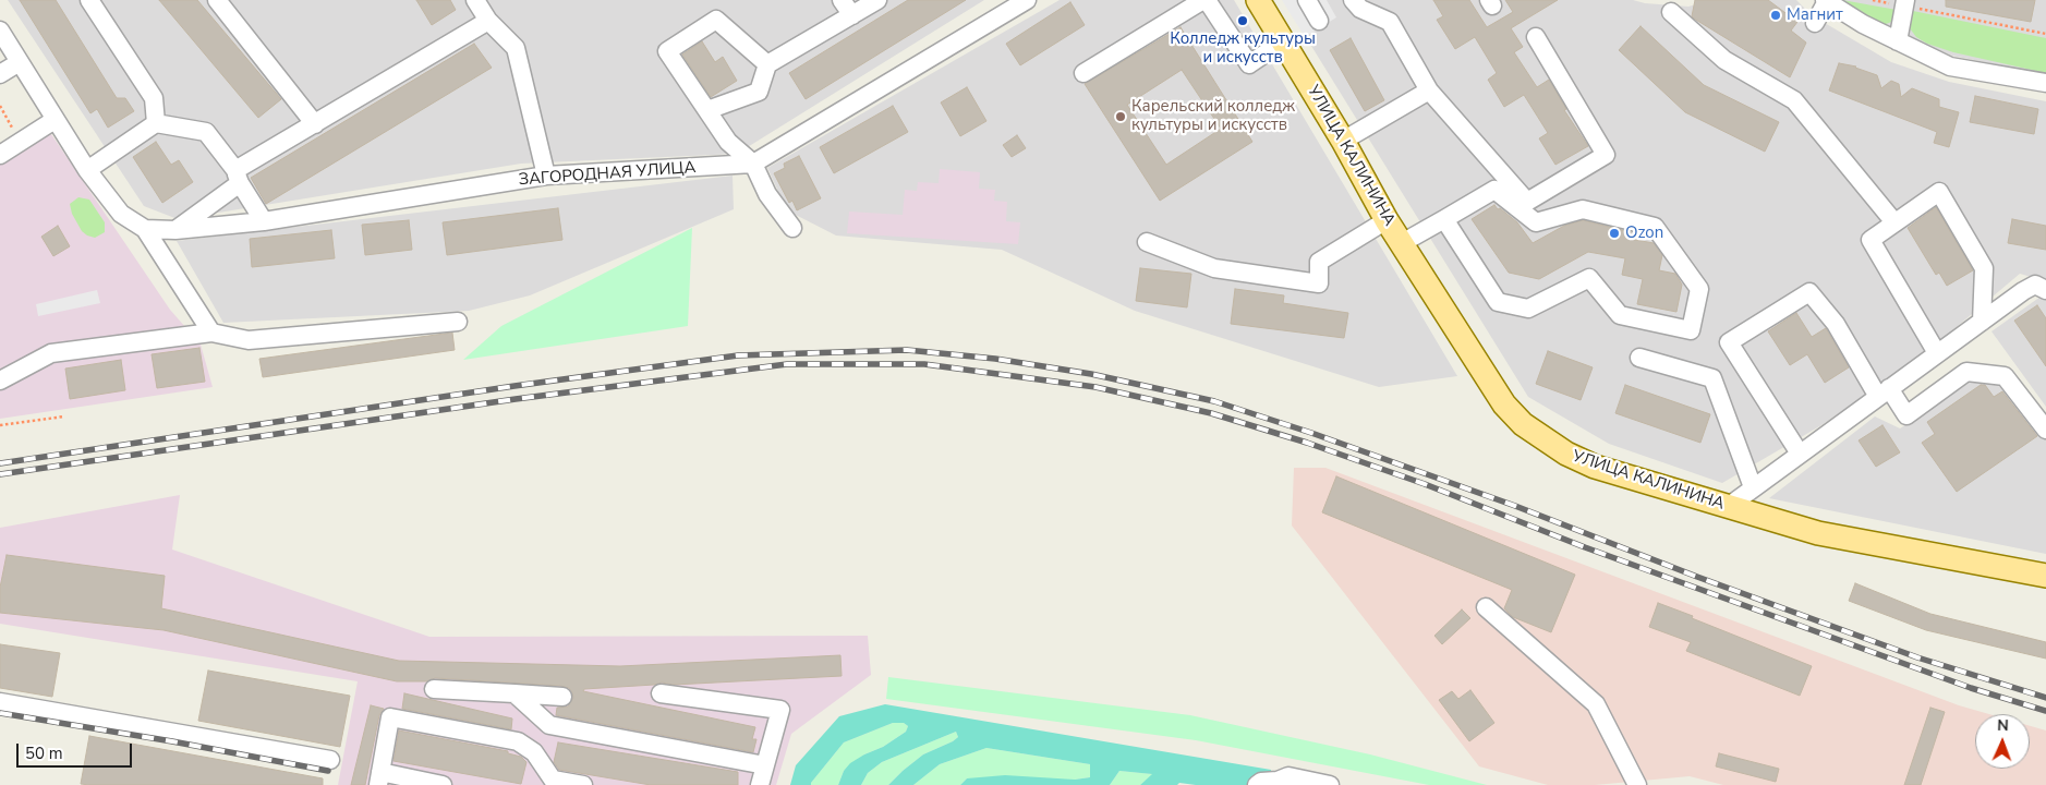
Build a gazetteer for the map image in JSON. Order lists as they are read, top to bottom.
{
  "streets": {
    "main road": ["УЛИЦА КАЛИНИНА"],
    "street": ["ЗАГОРОДНАЯ УЛИЦА"]
  },
  "places": [
    "Магнит",
    "Колледж культуры и искусств",
    "Карельский колледж культуры и искусств",
    "Ozon"
  ],
  "scale_bar": "50 m",
  "north": "top"
}
